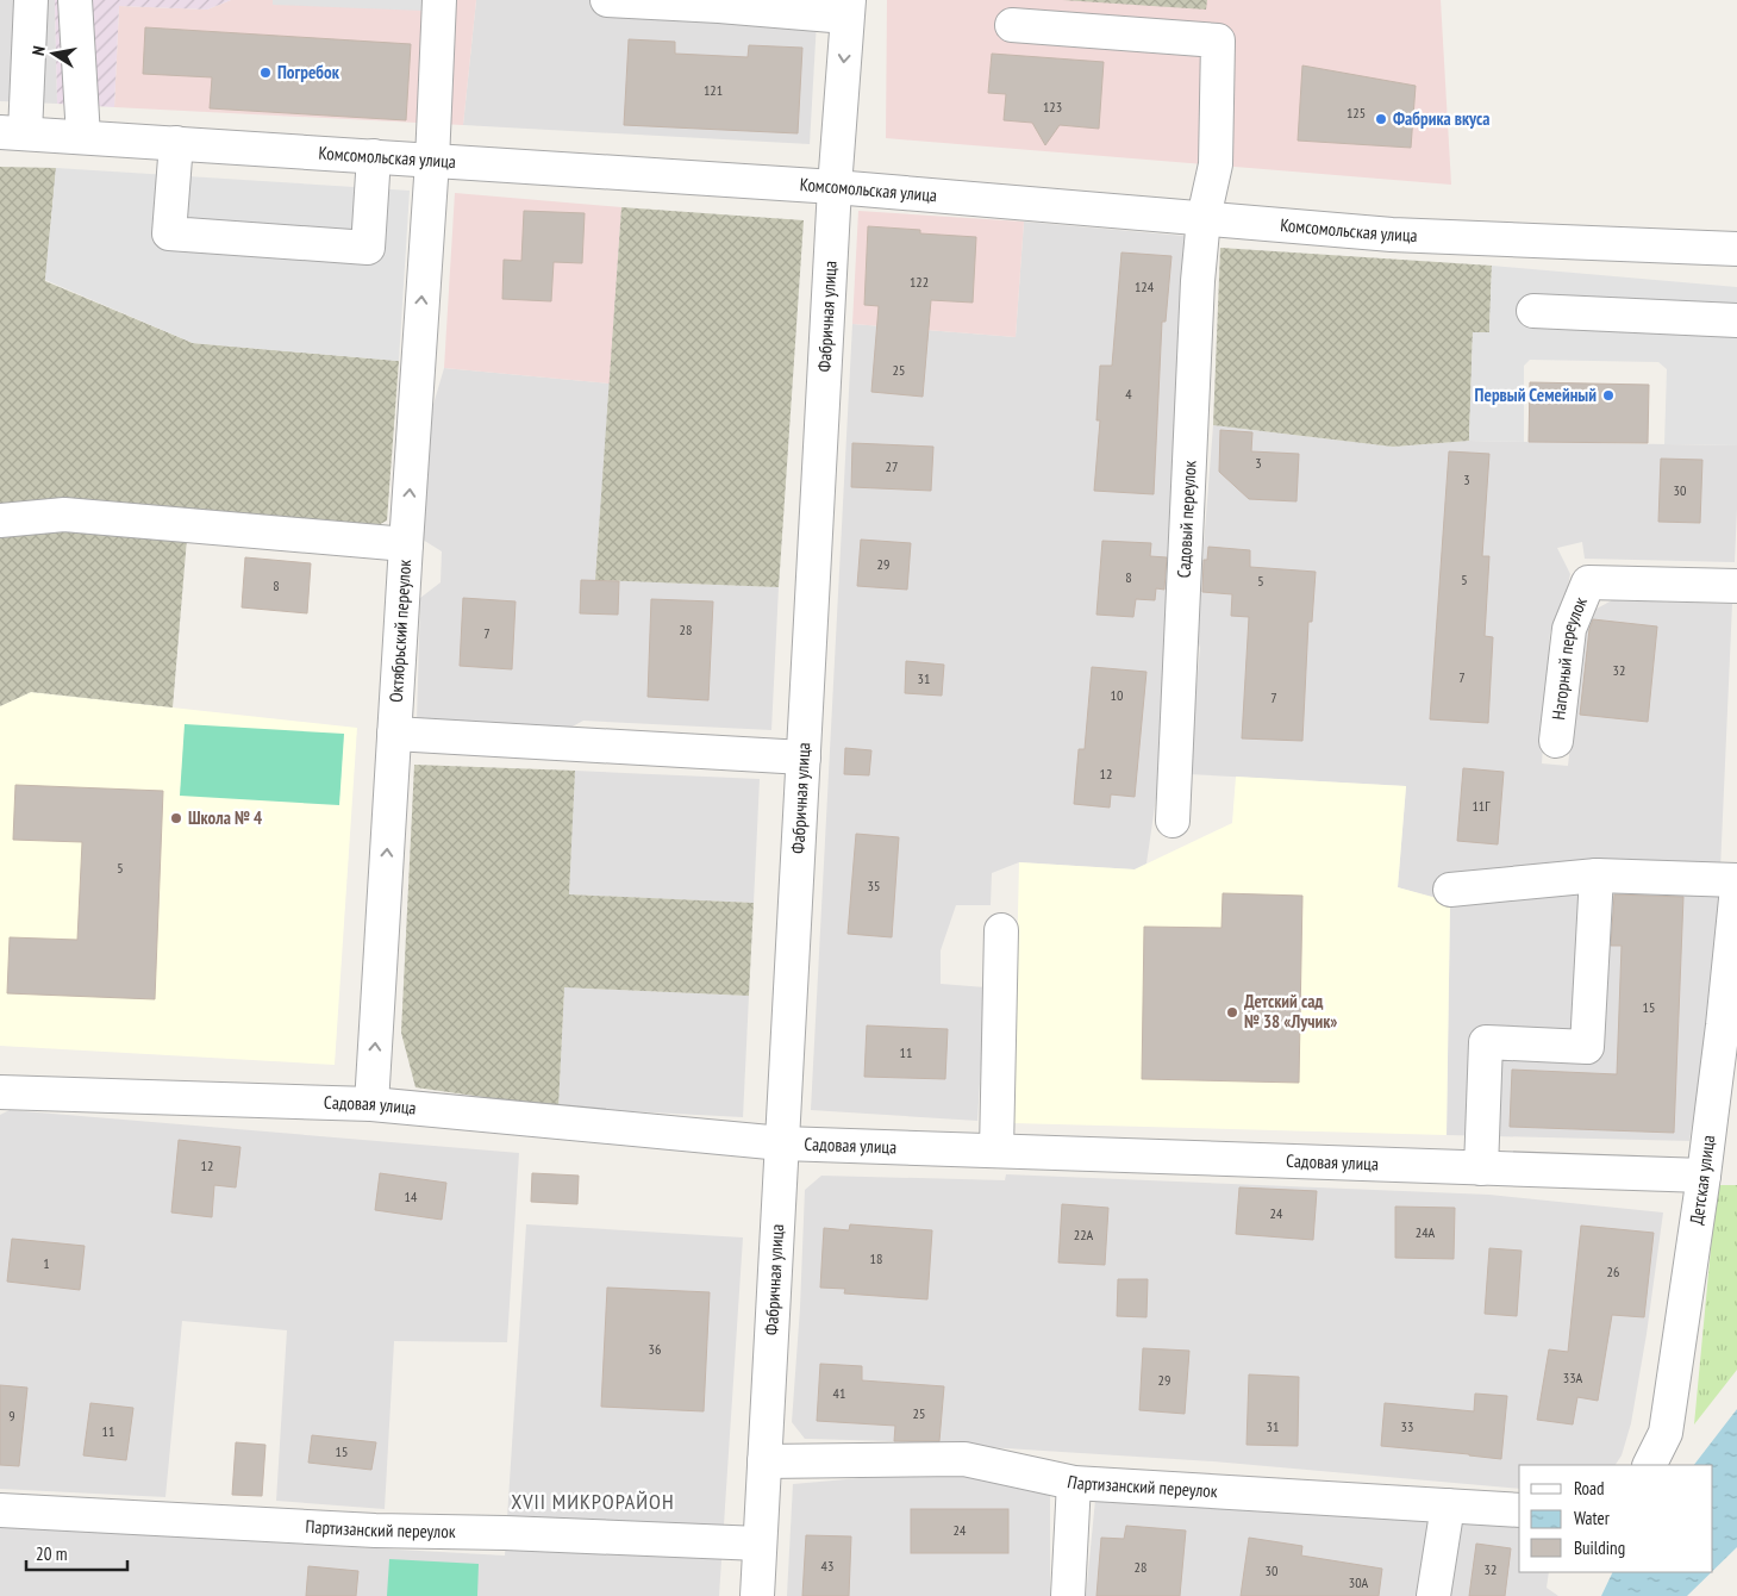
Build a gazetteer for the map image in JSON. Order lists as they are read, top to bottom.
{
  "streets": {
    "street": [
      "Комсомольская улица",
      "Фабричная улица",
      "Садовый переулок",
      "Октябрьский переулок",
      "Нагорный переулок",
      "Садовая улица",
      "Детская улица",
      "Партизанский переулок"
    ]
  },
  "crossings": [
    ["Комсомольская улица", "Фабричная улица"],
    ["Комсомольская улица", "Садовый переулок"],
    ["Комсомольская улица", "Октябрьский переулок"],
    ["Фабричная улица", "Садовая улица"],
    ["Фабричная улица", "Партизанский переулок"],
    ["Октябрьский переулок", "Садовая улица"],
    ["Садовая улица", "Детская улица"]
  ],
  "one_way": ["Октябрьский переулок"],
  "districts": ["XVII МИКРОРАЙОН"],
  "places": [
    "Погребок",
    "Фабрика вкуса",
    "Первый Семейный",
    "Школа № 4",
    "Детский сад № 38 «Лучик»"
  ],
  "house_numbers": [
    "121",
    "123",
    "125",
    "122",
    "124",
    "25",
    "4",
    "3",
    "27",
    "3",
    "30",
    "29",
    "8",
    "5",
    "5",
    "8",
    "28",
    "7",
    "32",
    "7",
    "31",
    "10",
    "7",
    "12",
    "11Г",
    "5",
    "35",
    "15",
    "11",
    "12",
    "14",
    "24",
    "24А",
    "22А",
    "18",
    "1",
    "26",
    "36",
    "33А",
    "29",
    "41",
    "25",
    "9",
    "31",
    "33",
    "11",
    "15",
    "24",
    "43",
    "28",
    "32",
    "30",
    "30А"
  ],
  "legend": ["Road", "Water", "Building"],
  "scale_bar": "20 m",
  "north": "left"
}
